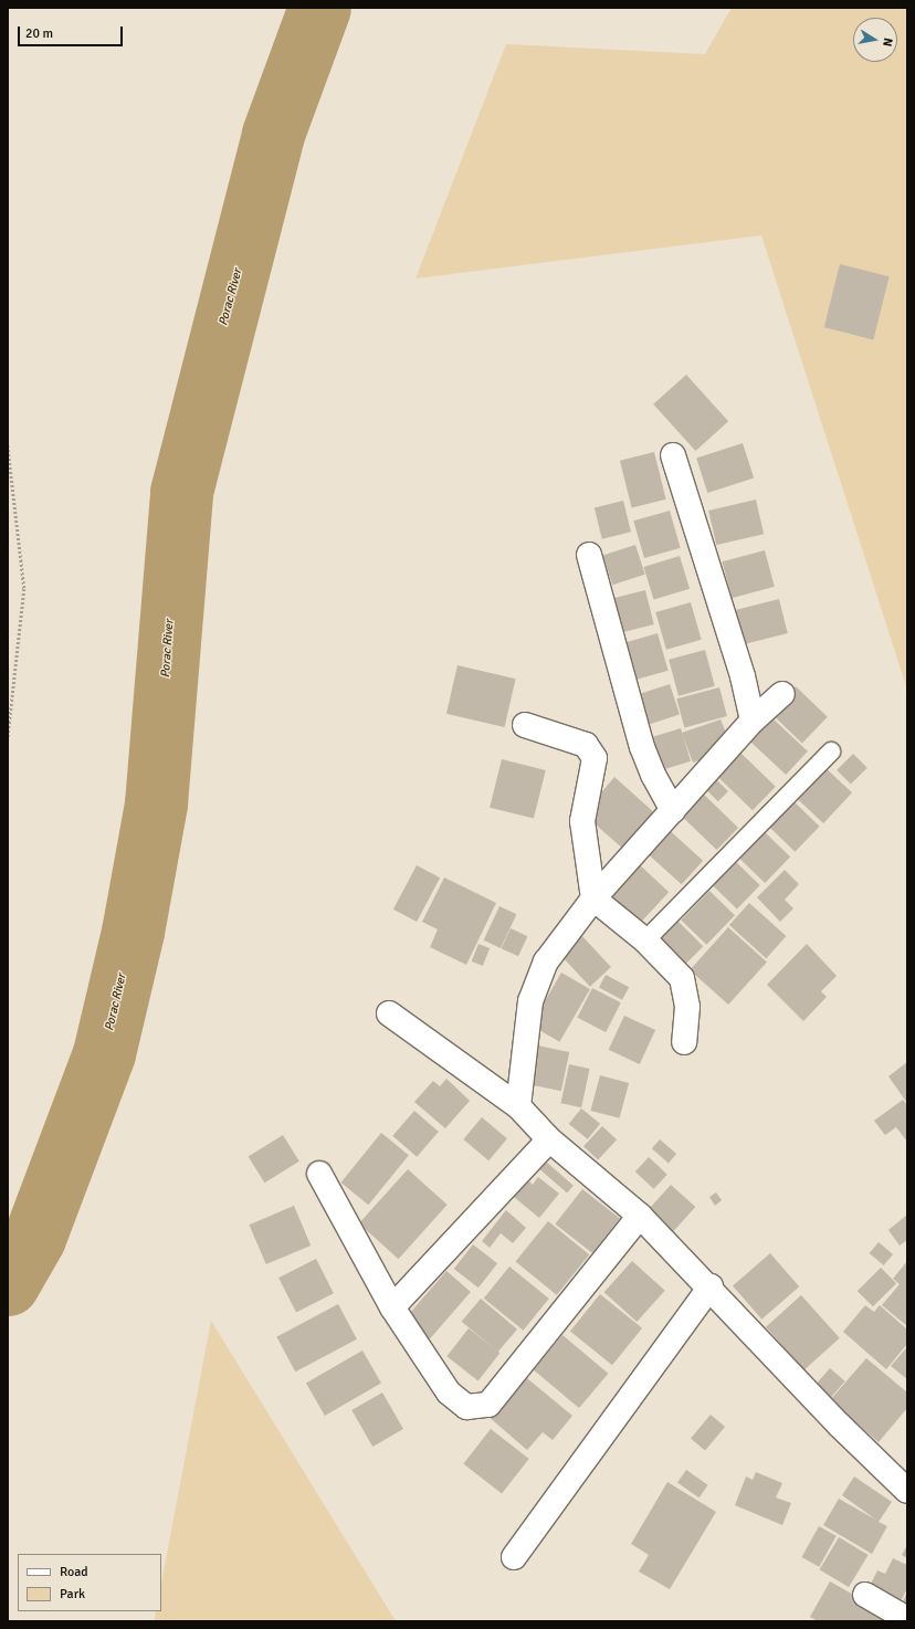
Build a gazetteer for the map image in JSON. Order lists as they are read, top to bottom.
{
  "water": ["Porac River"],
  "legend": ["Road", "Park"],
  "scale_bar": "20 m",
  "north": "right"
}
